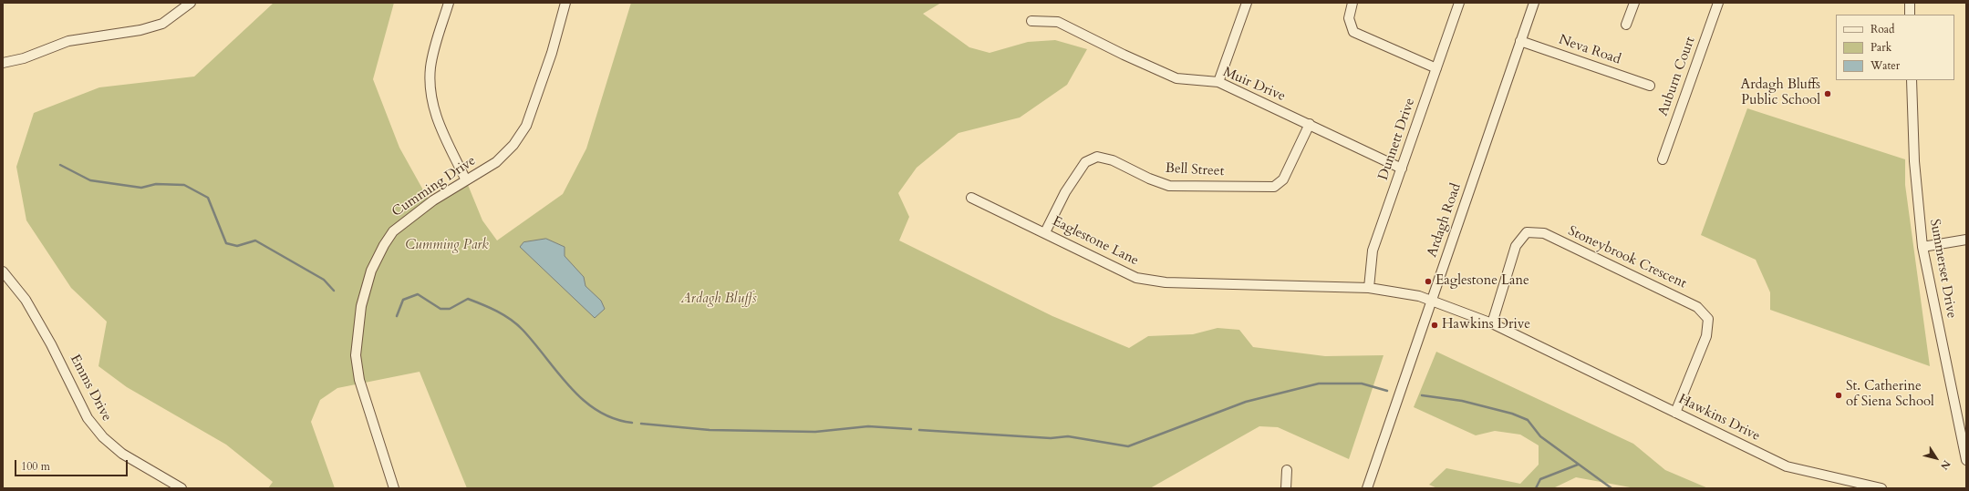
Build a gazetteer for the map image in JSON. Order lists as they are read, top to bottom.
{
  "streets": {
    "street": [
      "Neva Road",
      "Auburn Court",
      "Muir Drive",
      "Dunnett Drive",
      "Bell Street",
      "Cumming Drive",
      "Ardagh Road",
      "Eaglestone Lane",
      "Stoneybrook Crescent",
      "Summerset Drive",
      "Emms Drive",
      "Hawkins Drive"
    ]
  },
  "crossings": [
    ["Neva Road", "Ardagh Road"],
    ["Muir Drive", "Dunnett Drive"],
    ["Muir Drive", "Bell Street"],
    ["Dunnett Drive", "Eaglestone Lane"],
    ["Bell Street", "Eaglestone Lane"],
    ["Ardagh Road", "Eaglestone Lane"],
    ["Ardagh Road", "Hawkins Drive"],
    ["Eaglestone Lane", "Hawkins Drive"],
    ["Stoneybrook Crescent", "Hawkins Drive"]
  ],
  "parks": ["Cumming Park", "Ardagh Bluffs"],
  "places": [
    "Ardagh Bluffs Public School",
    "Eaglestone Lane",
    "Hawkins Drive",
    "St. Catherine of Siena School"
  ],
  "legend": ["Road", "Park", "Water"],
  "scale_bar": "100 m",
  "north": "bottom right"
}
